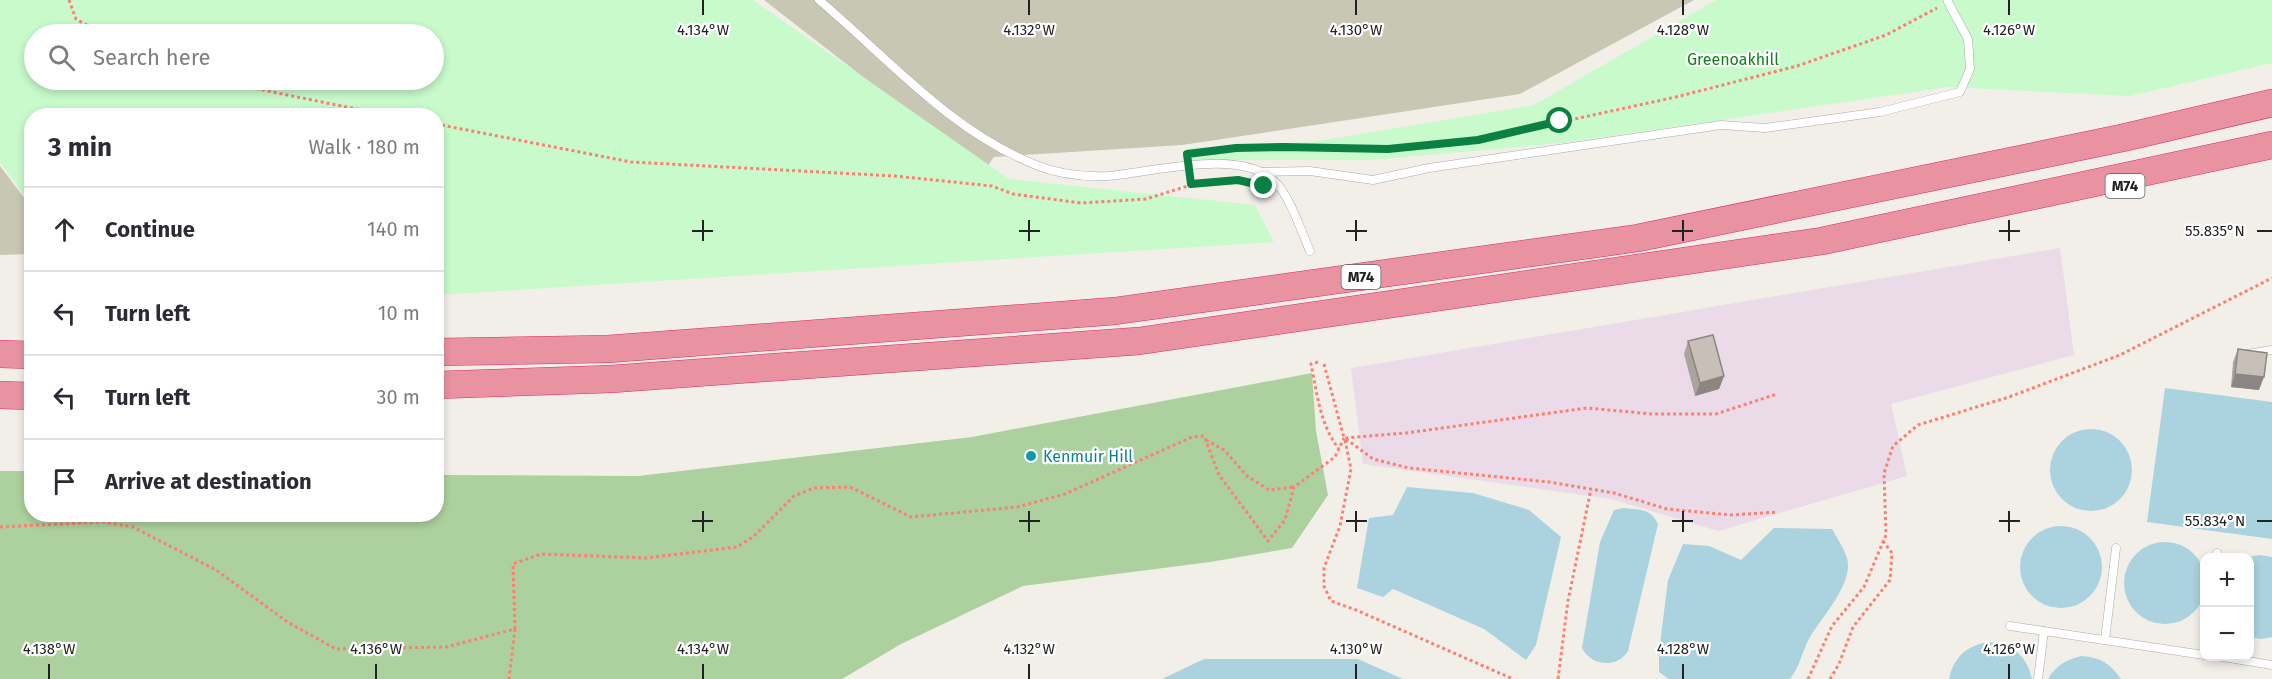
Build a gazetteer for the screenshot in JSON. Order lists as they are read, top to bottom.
{
  "streets": {
    "highway": ["M74"]
  },
  "parks": ["Greenoakhill"],
  "places": ["Kenmuir Hill"],
  "page": {
    "search": "Search here",
    "heading": ["3 min", "Walk · 180 m"],
    "list": [
      ["Continue", "140 m"],
      ["Turn left", "10 m"],
      ["Turn left", "30 m"],
      "Arrive at destination"
    ],
    "map_buttons": ["+", "−"]
  },
  "coordinates": [
    "4.134°W",
    "4.132°W",
    "4.130°W",
    "4.128°W",
    "4.126°W",
    "55.835°N",
    "55.834°N",
    "4.138°W",
    "4.136°W"
  ]
}
